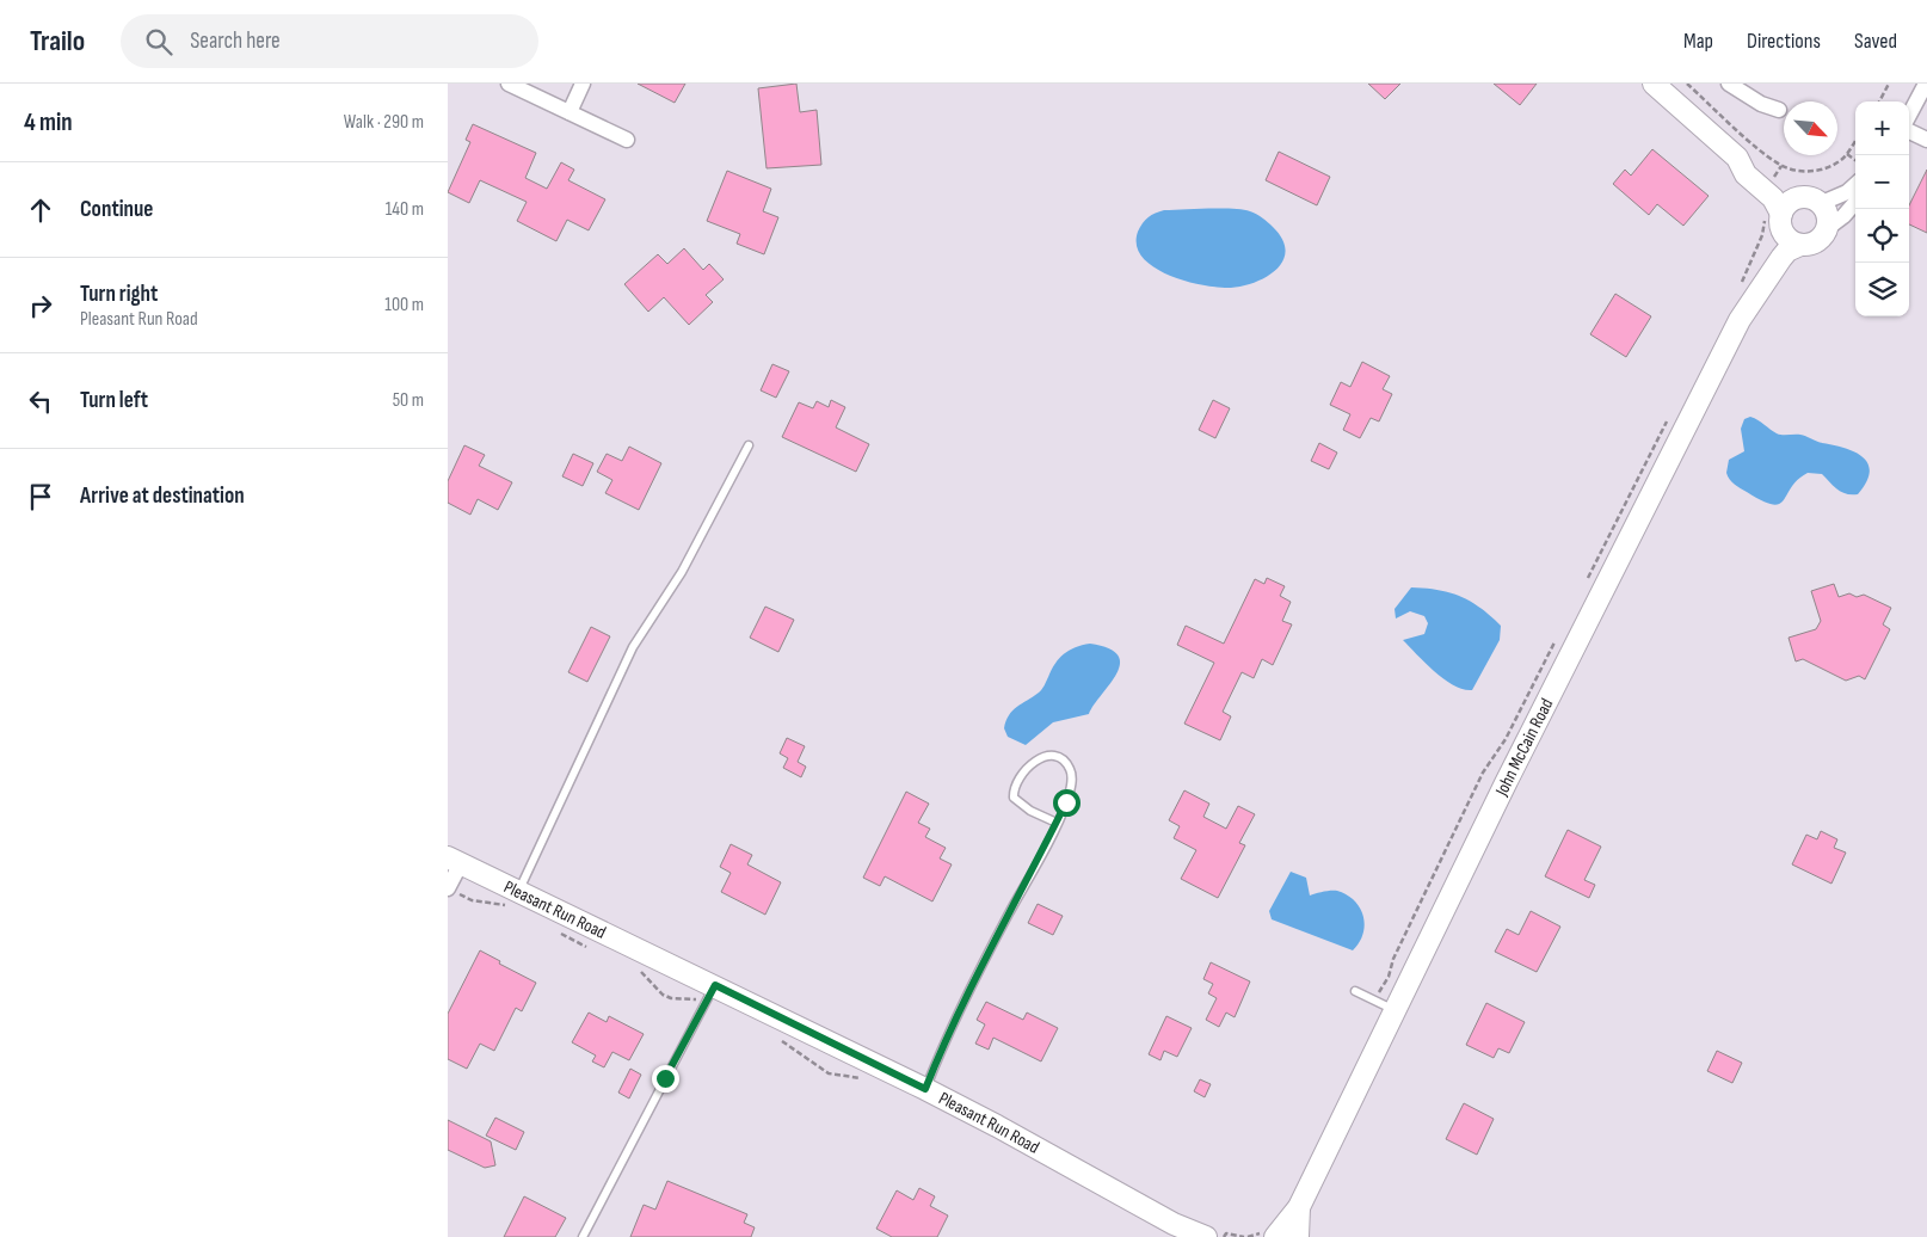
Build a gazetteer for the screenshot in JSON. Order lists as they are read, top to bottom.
{
  "streets": {
    "main road": ["John McCain Road", "Pleasant Run Road"]
  },
  "north": "bottom right",
  "page": {
    "header": "Trailo",
    "search": "Search here",
    "nav": ["Map", "Directions", "Saved"],
    "heading": ["4 min", "Walk · 290 m"],
    "map_buttons": ["+", "−"],
    "list": [
      ["Continue", "140 m"],
      ["Turn right", "Pleasant Run Road", "100 m"],
      ["Turn left", "50 m"],
      "Arrive at destination"
    ]
  }
}
